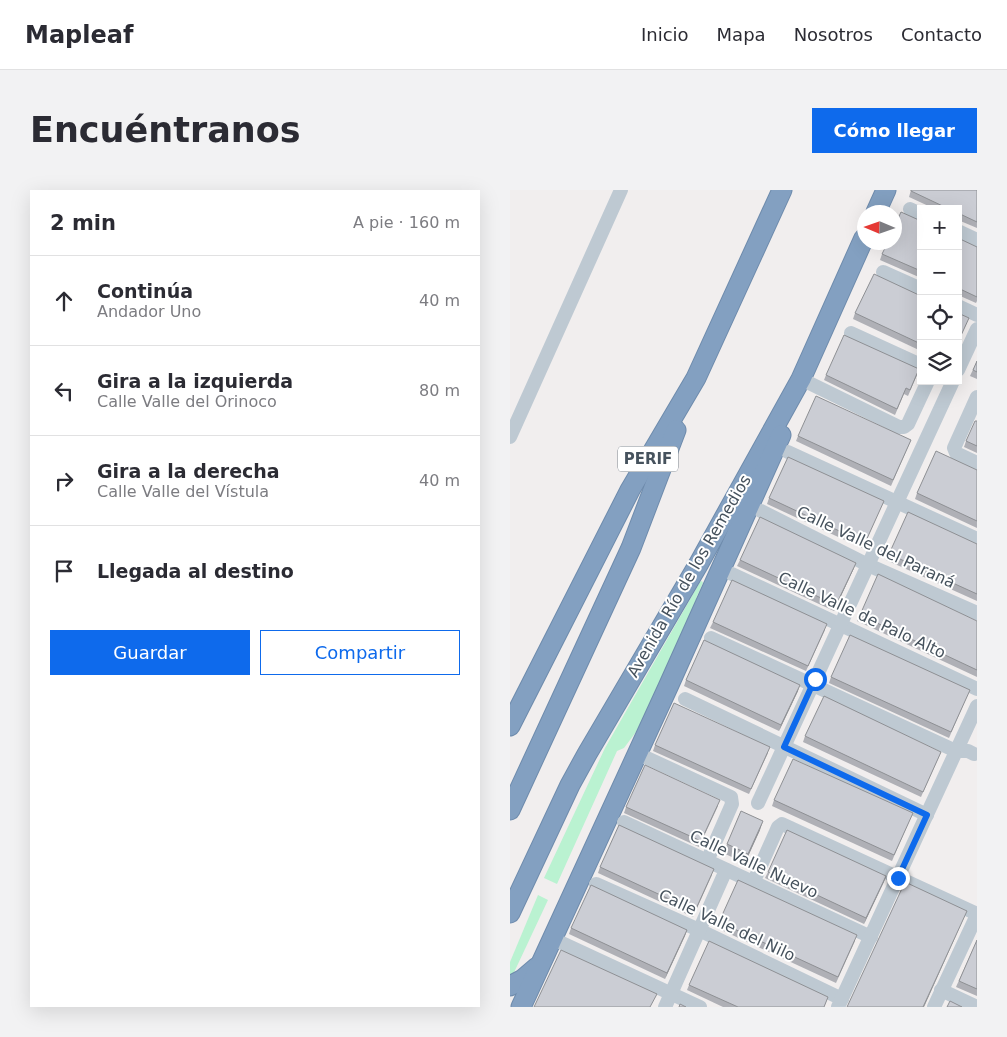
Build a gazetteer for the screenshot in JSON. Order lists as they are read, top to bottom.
{
  "streets": {
    "highway": ["PERIF", "Avenida Río de los Remedios"],
    "street": [
      "Calle Valle del Paraná",
      "Calle Valle de Palo Alto",
      "Calle Valle Nuevo",
      "Calle Valle del Nilo"
    ]
  },
  "north": "left",
  "page": {
    "header": "Mapleaf",
    "nav": [
      "Inicio",
      "Mapa",
      "Nosotros",
      "Contacto"
    ],
    "buttons": [
      "Cómo llegar",
      ["Guardar", "Compartir"]
    ],
    "title": "Encuéntranos",
    "heading": ["2 min", "A pie · 160 m"],
    "map_buttons": ["+", "−"],
    "list": [
      ["Continúa", "Andador Uno", "40 m"],
      ["Gira a la izquierda", "Calle Valle del Orinoco", "80 m"],
      ["Gira a la derecha", "Calle Valle del Vístula", "40 m"],
      "Llegada al destino"
    ]
  }
}
